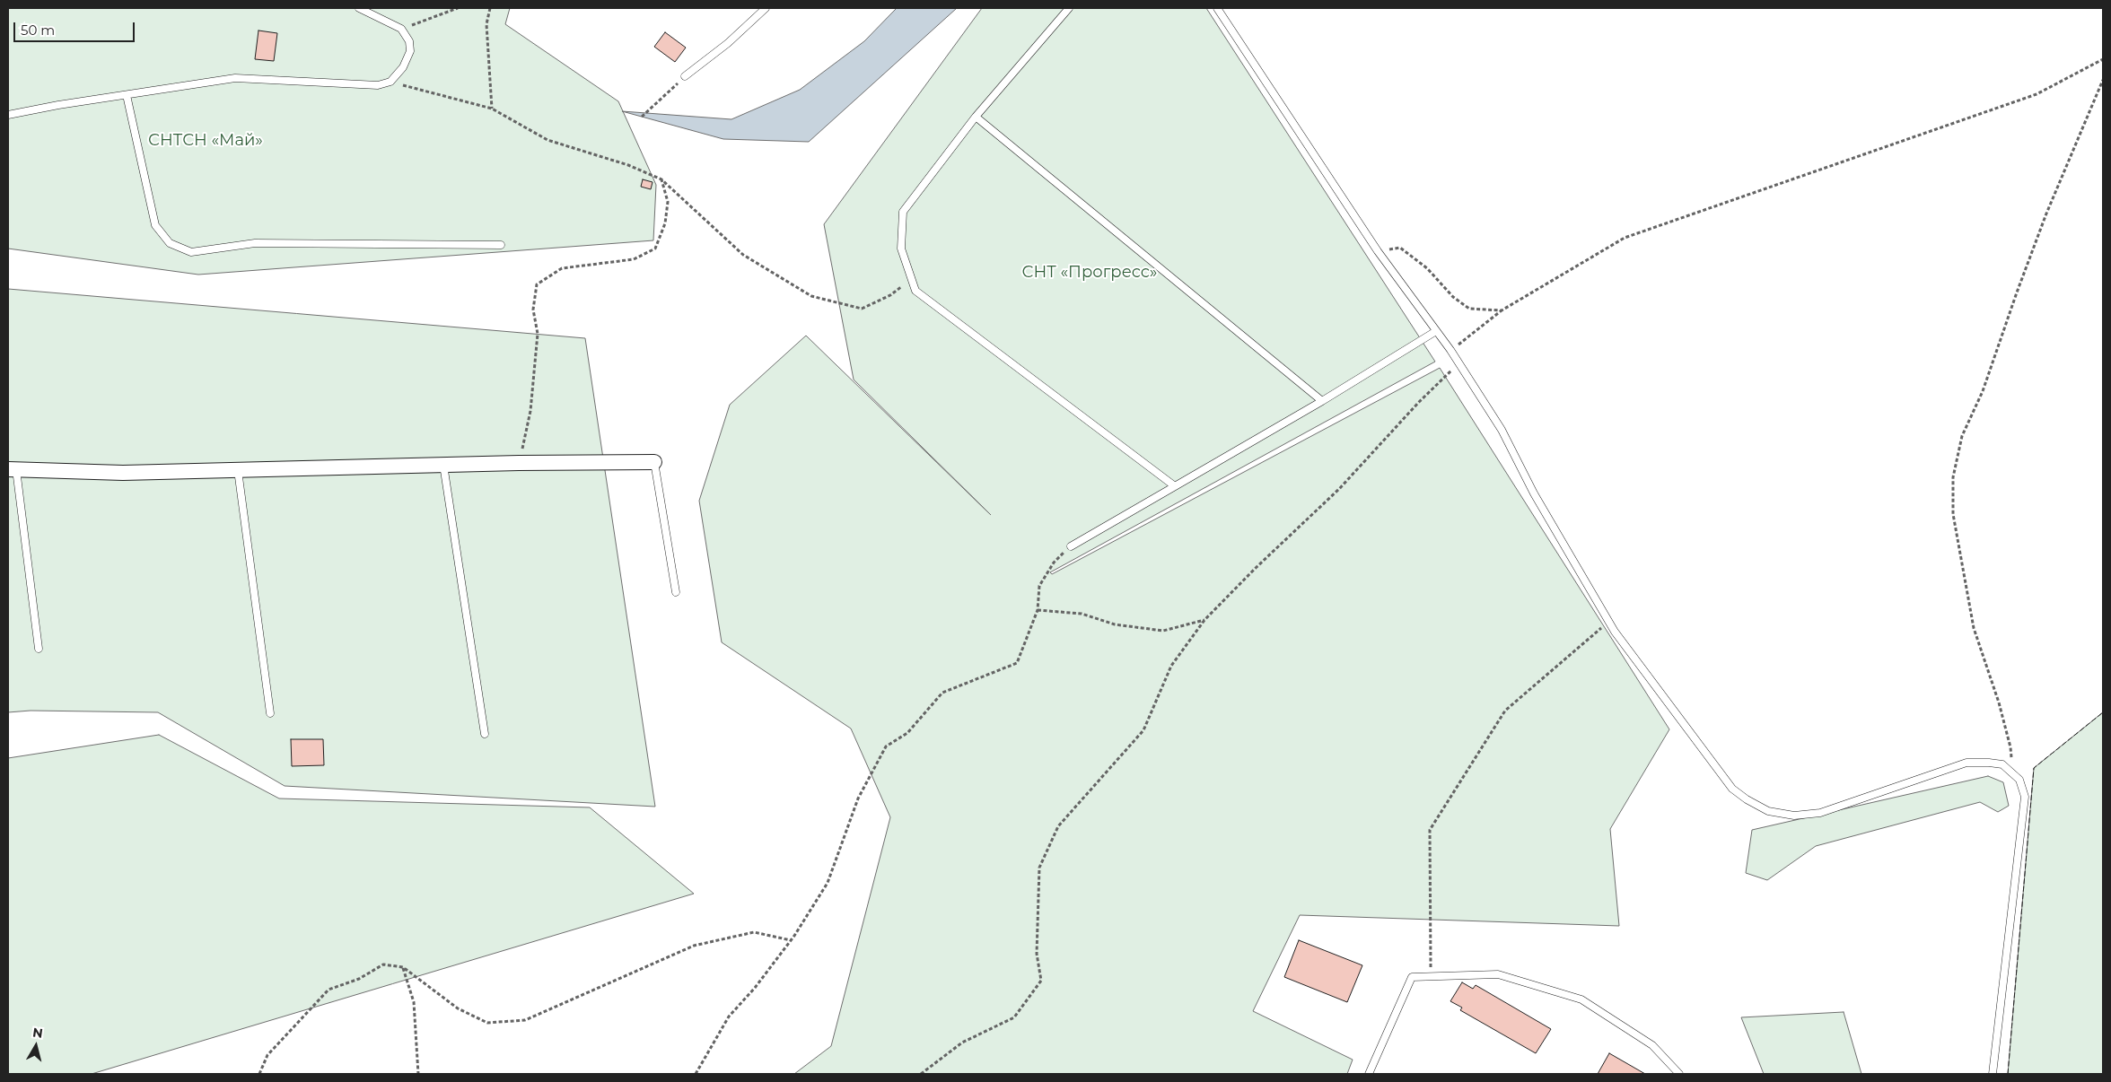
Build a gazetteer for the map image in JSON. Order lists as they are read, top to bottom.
{
  "parks": ["СНТСН «Май»", "СНТ «Прогресс»"],
  "scale_bar": "50 m",
  "north": "top"
}
